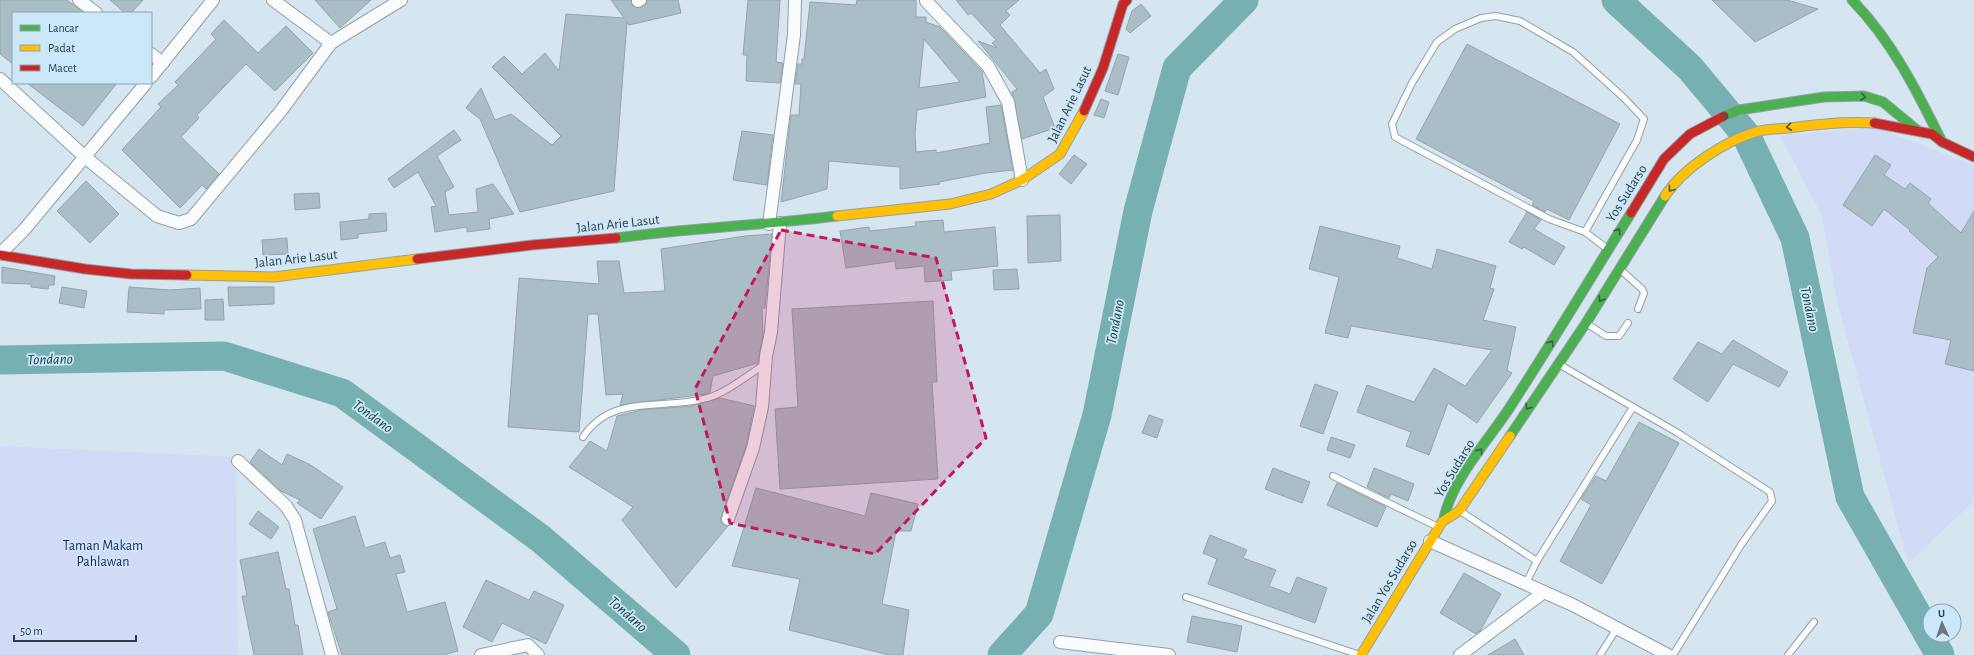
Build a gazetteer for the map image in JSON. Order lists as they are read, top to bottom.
{
  "streets": {
    "main road": ["Jalan Arie Lasut", "Yos Sudarso", "Jalan Yos Sudarso"]
  },
  "crossings": [
    ["Yos Sudarso", "Jalan Yos Sudarso"]
  ],
  "water": ["Tondano"],
  "parks": ["Taman Makam Pahlawan"],
  "legend": ["Lancar", "Padat", "Macet"],
  "scale_bar": "50 m",
  "north": "top"
}
